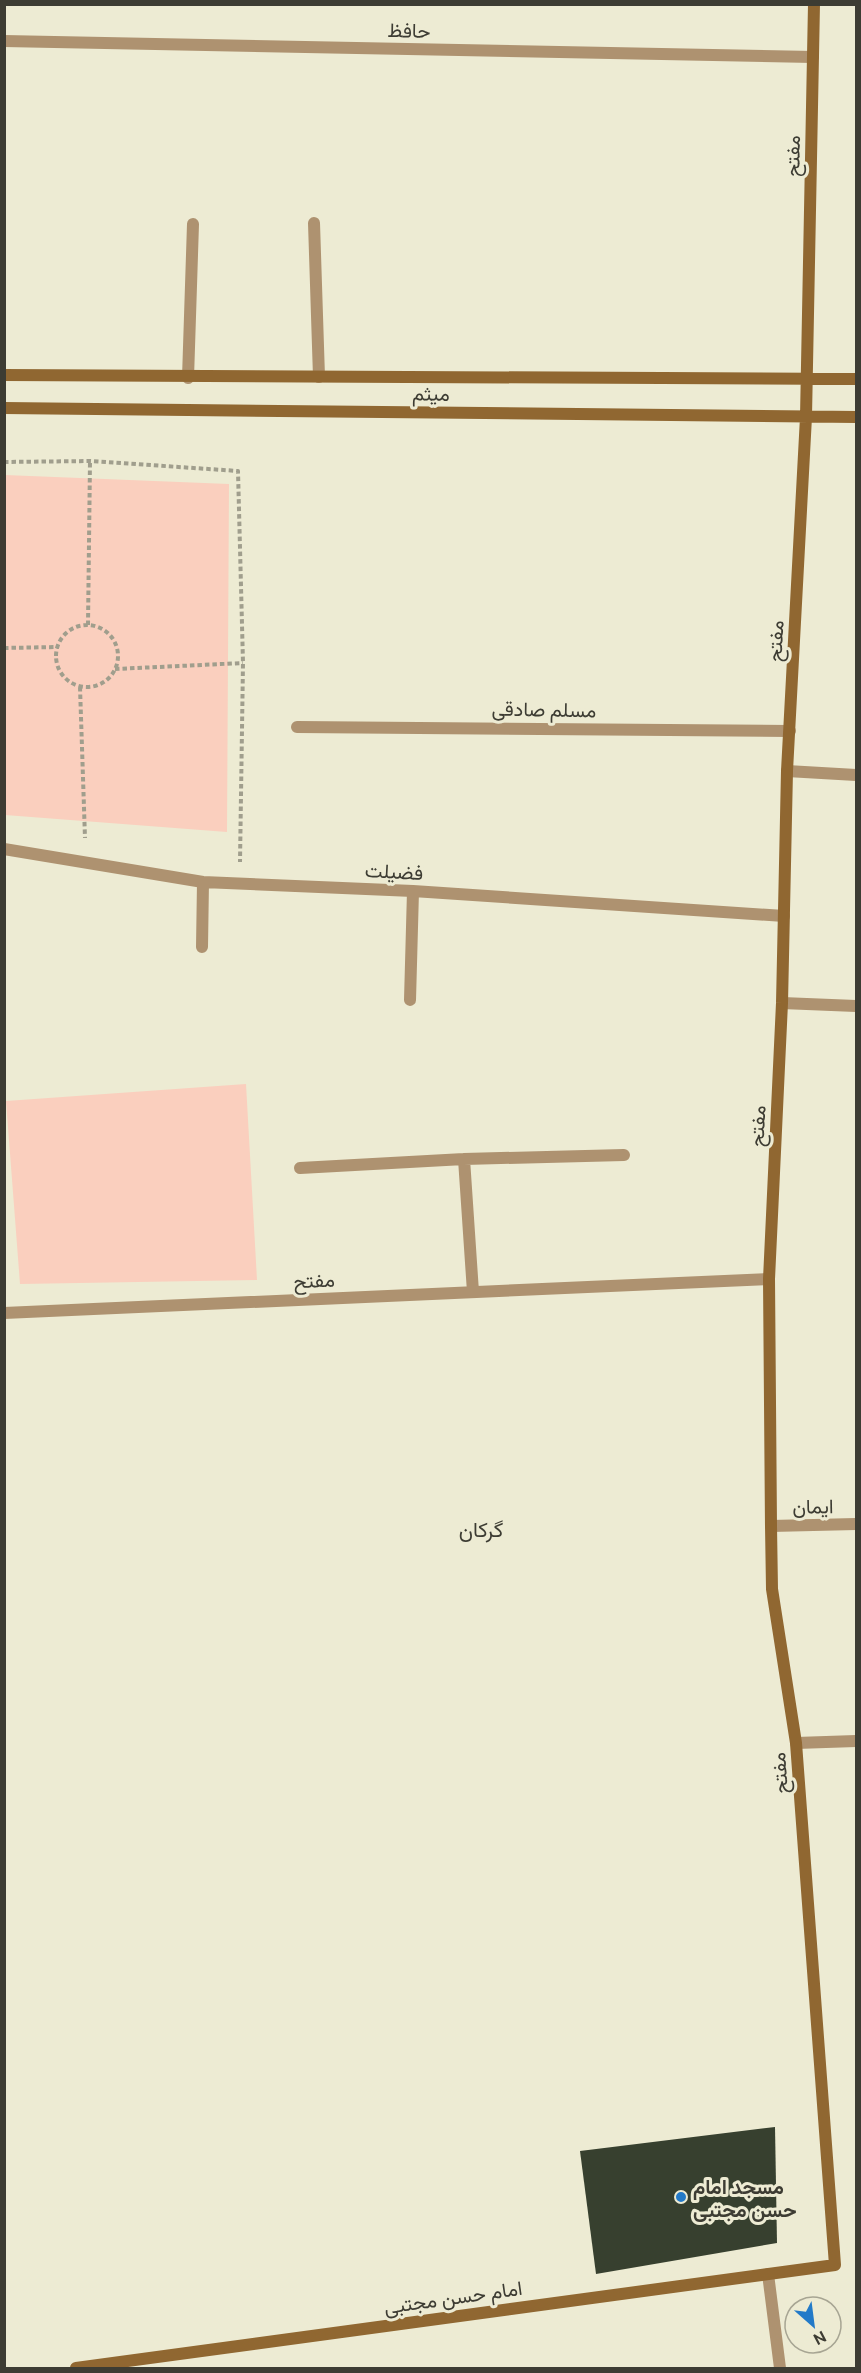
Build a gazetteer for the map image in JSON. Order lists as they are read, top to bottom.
{
  "streets": {
    "street": [
      "حافظ",
      "مفتح",
      "میثم",
      "مسلم صادقی",
      "فضیلت",
      "ایمان",
      "امام حسن مجتبی"
    ]
  },
  "crossings": [
    ["حافظ", "مفتح"],
    ["مفتح", "میثم"],
    ["مفتح", "مسلم صادقی"],
    ["مفتح", "فضیلت"],
    ["مفتح", "ایمان"],
    ["مفتح", "امام حسن مجتبی"]
  ],
  "districts": ["گرکان"],
  "places": ["مسجد امام حسن مجتبی"],
  "north": "bottom right"
}
